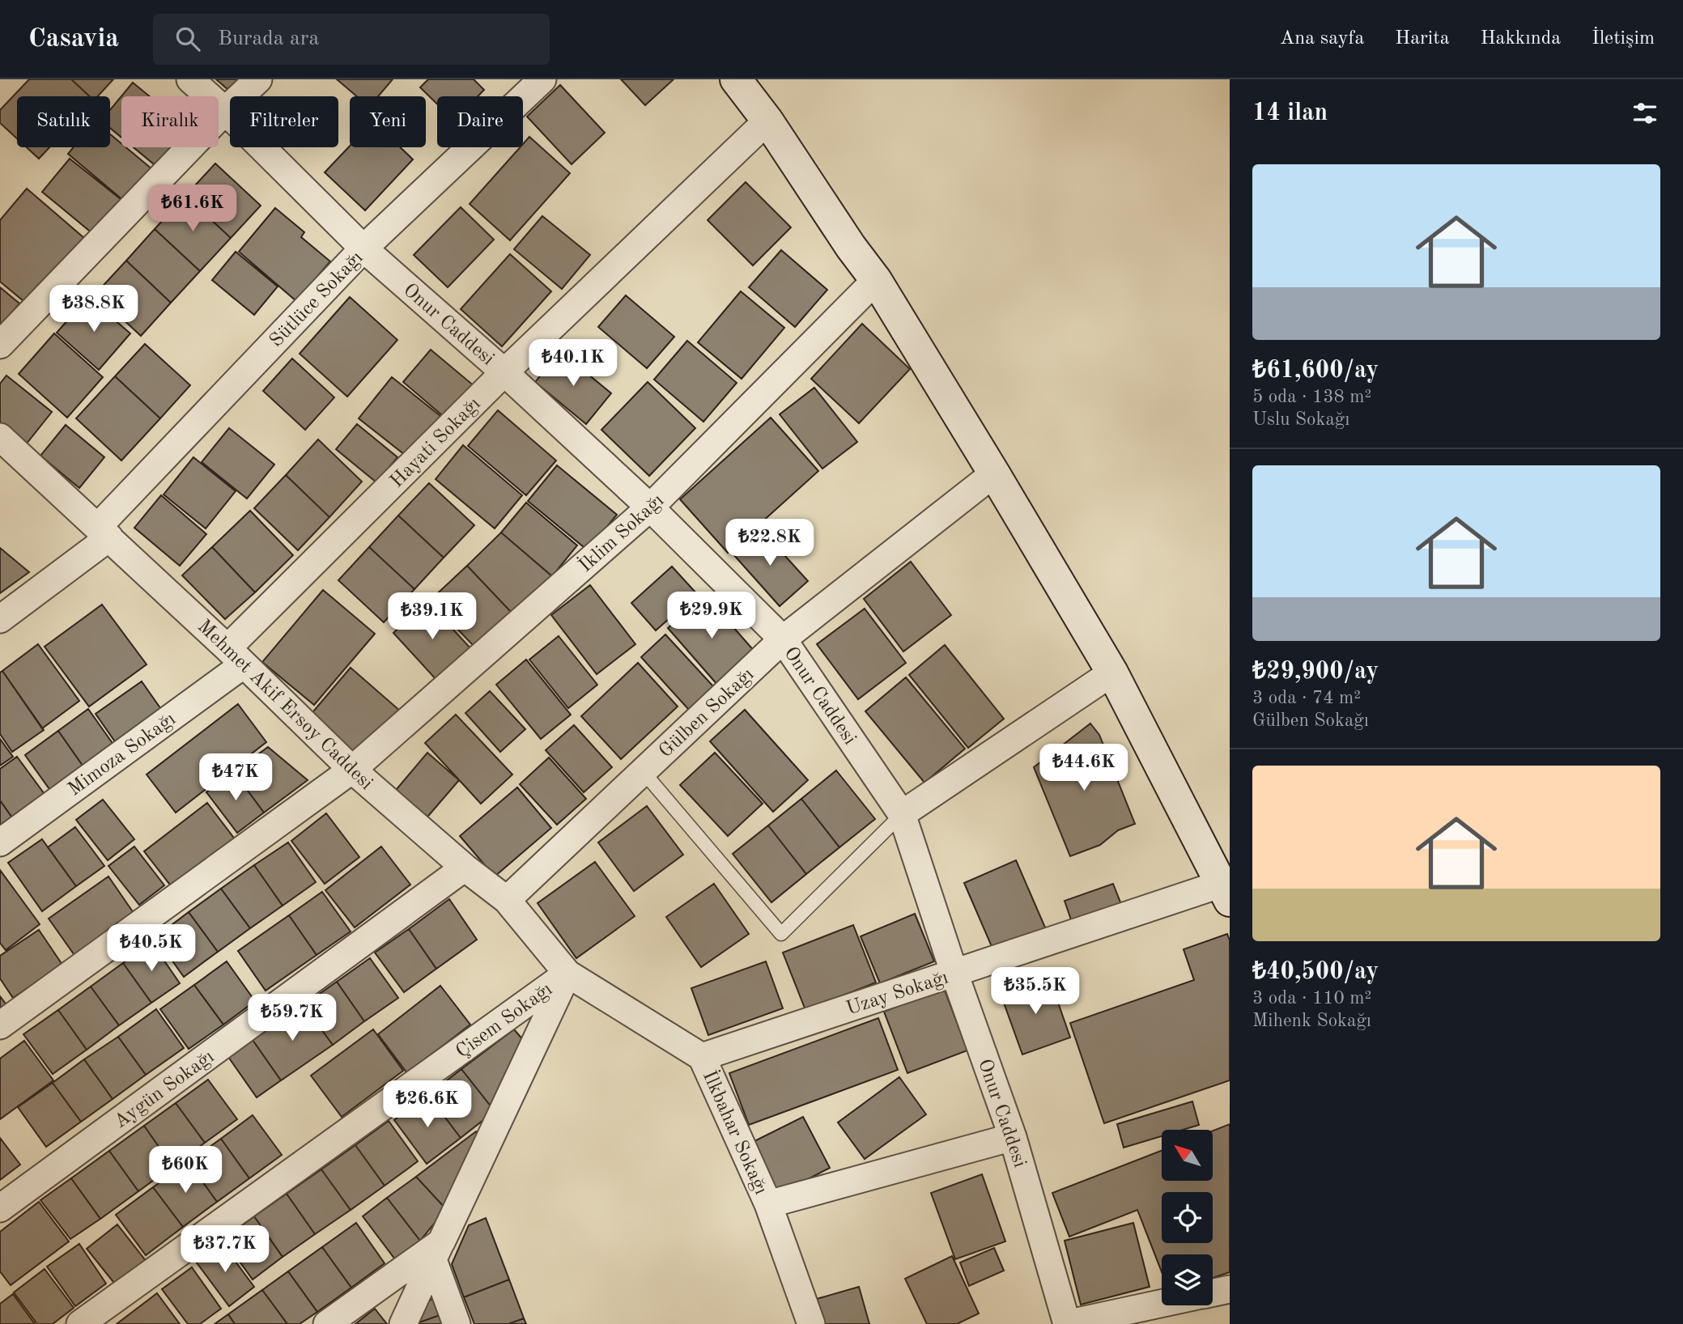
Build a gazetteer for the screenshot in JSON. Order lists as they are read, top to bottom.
{
  "streets": {
    "street": [
      "Sütlüce Sokağı",
      "Onur Caddesi",
      "Hayati Sokağı",
      "İklim Sokağı",
      "Mehmet Akif Ersoy Caddesi",
      "Gülben Sokağı",
      "Mimoza Sokağı",
      "Uzay Sokağı",
      "Çisem Sokağı",
      "Aygün Sokağı",
      "İlkbahar Sokağı"
    ]
  },
  "crossings": [
    ["Sütlüce Sokağı", "Onur Caddesi"],
    ["Sütlüce Sokağı", "Mehmet Akif Ersoy Caddesi"],
    ["Onur Caddesi", "Hayati Sokağı"],
    ["Onur Caddesi", "İklim Sokağı"],
    ["Onur Caddesi", "Gülben Sokağı"],
    ["Onur Caddesi", "Uzay Sokağı"],
    ["Hayati Sokağı", "Mehmet Akif Ersoy Caddesi"],
    ["Hayati Sokağı", "Mimoza Sokağı"],
    ["İklim Sokağı", "Mehmet Akif Ersoy Caddesi"],
    ["Mehmet Akif Ersoy Caddesi", "Gülben Sokağı"],
    ["Mehmet Akif Ersoy Caddesi", "Mimoza Sokağı"],
    ["Mehmet Akif Ersoy Caddesi", "Çisem Sokağı"],
    ["Mehmet Akif Ersoy Caddesi", "Aygün Sokağı"],
    ["Mehmet Akif Ersoy Caddesi", "İlkbahar Sokağı"],
    ["Uzay Sokağı", "İlkbahar Sokağı"],
    ["Çisem Sokağı", "İlkbahar Sokağı"]
  ],
  "north": "top left",
  "page": {
    "header": "Casavia",
    "search": "Burada ara",
    "nav": [
      "Ana sayfa",
      "Harita",
      "Hakkında",
      "İletişim"
    ],
    "heading": "14 ilan",
    "chip": [
      "Satılık",
      "Kiralık",
      "Filtreler",
      "Yeni",
      "Daire"
    ],
    "list": [
      {
        "name": "₺61,600/ay",
        "note": "5 oda · 138 m² · Uslu Sokağı"
      },
      {
        "name": "₺29,900/ay",
        "note": "3 oda · 74 m² · Gülben Sokağı"
      },
      {
        "name": "₺40,500/ay",
        "note": "3 oda · 110 m² · Mihenk Sokağı"
      }
    ],
    "price": [
      "₺61.6K",
      "₺38.8K",
      "₺40.1K",
      "₺22.8K",
      "₺29.9K",
      "₺39.1K",
      "₺44.6K",
      "₺47K",
      "₺40.5K",
      "₺35.5K",
      "₺59.7K",
      "₺26.6K",
      "₺60K",
      "₺37.7K"
    ]
  }
}
